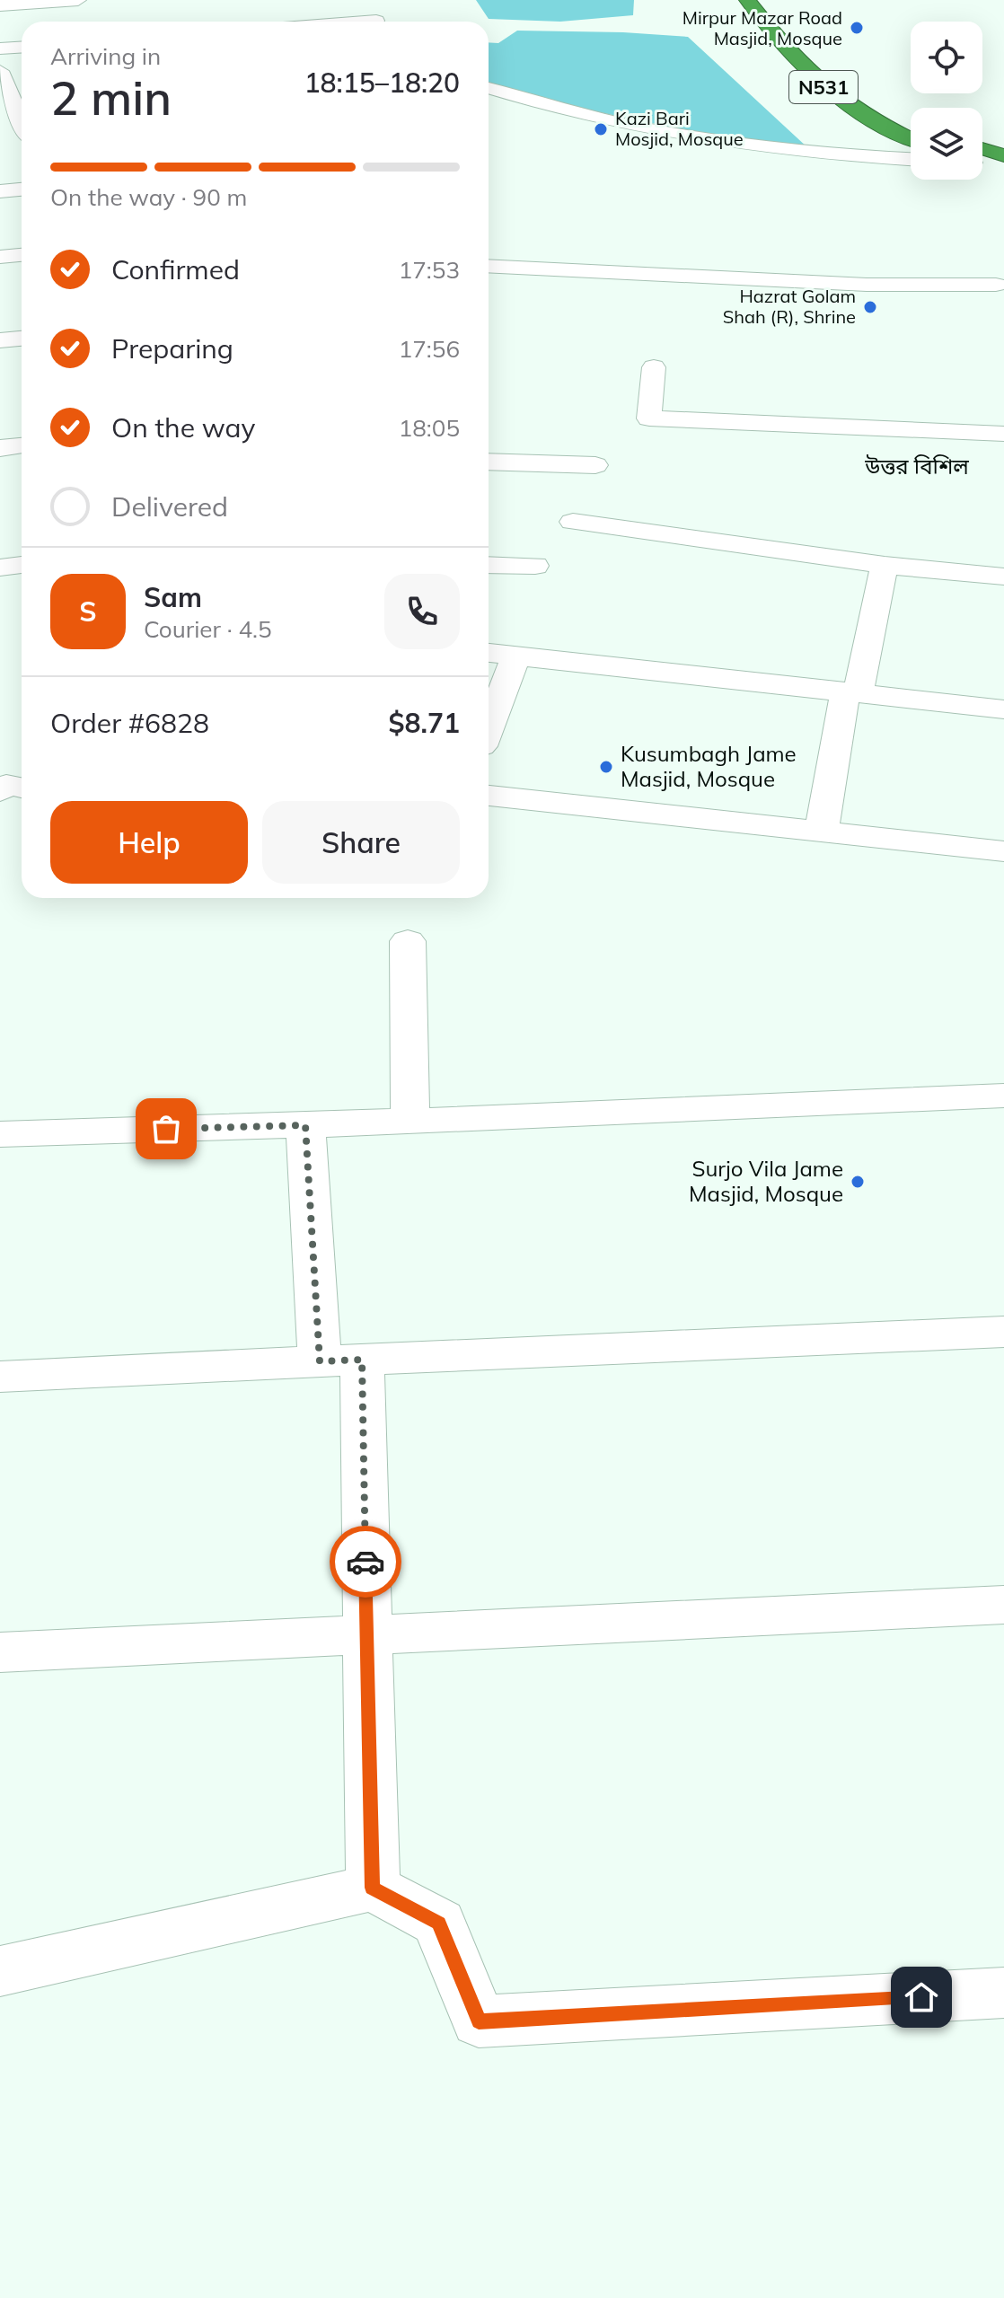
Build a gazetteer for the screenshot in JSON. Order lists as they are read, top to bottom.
{
  "streets": {
    "highway": ["N531"]
  },
  "districts": ["উত্তর বিশিল"],
  "places": [
    "Mirpur Mazar Road Masjid, Mosque",
    "Kazi Bari Mosjid, Mosque",
    "Hazrat Golam Shah (R), Shrine",
    "Kusumbagh Jame Masjid, Mosque",
    "Surjo Vila Jame Masjid, Mosque"
  ],
  "page": {
    "heading": ["2 min", "Arriving in", "18:15–18:20"],
    "panel": [
      "Sam",
      "Courier · 4.5",
      "Order #6828",
      "$8.71"
    ],
    "bar": "On the way · 90 m",
    "list": [
      ["Confirmed", "17:53"],
      ["Preparing", "17:56"],
      ["On the way", "18:05"],
      "Delivered"
    ],
    "round": "S",
    "buttons": ["Help", "Share"]
  }
}
